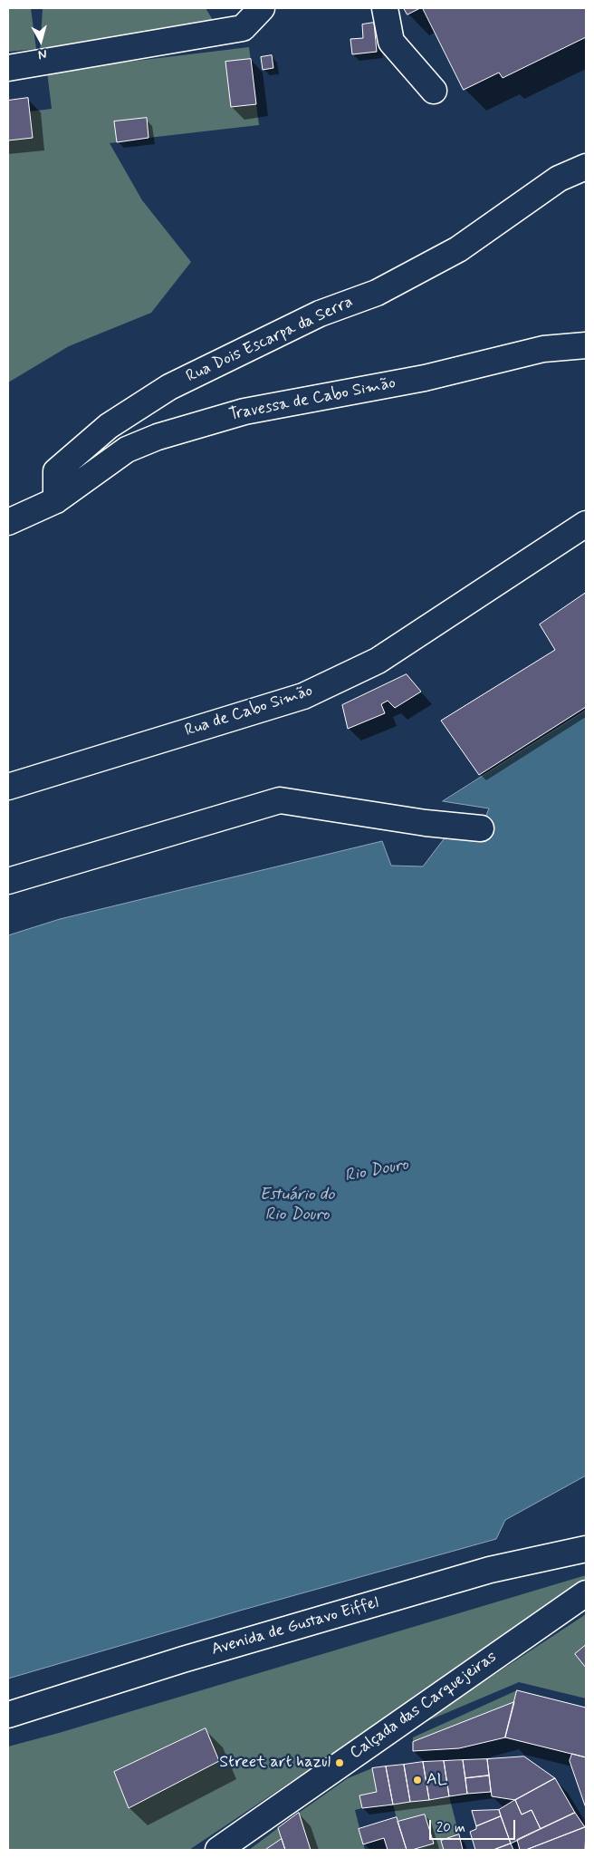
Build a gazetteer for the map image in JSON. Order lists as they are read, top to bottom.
{
  "streets": {
    "street": [
      "Rua Dois Escarpa da Serra",
      "Travessa de Cabo Simão",
      "Rua de Cabo Simão",
      "Avenida de Gustavo Eiffel",
      "Calçada das Carquejeiras"
    ]
  },
  "crossings": [
    ["Rua Dois Escarpa da Serra", "Travessa de Cabo Simão"]
  ],
  "water": ["Rio Douro", "Estuário do Rio Douro"],
  "places": ["Street art hazul", "AL"],
  "scale_bar": "20 m",
  "north": "bottom"
}
